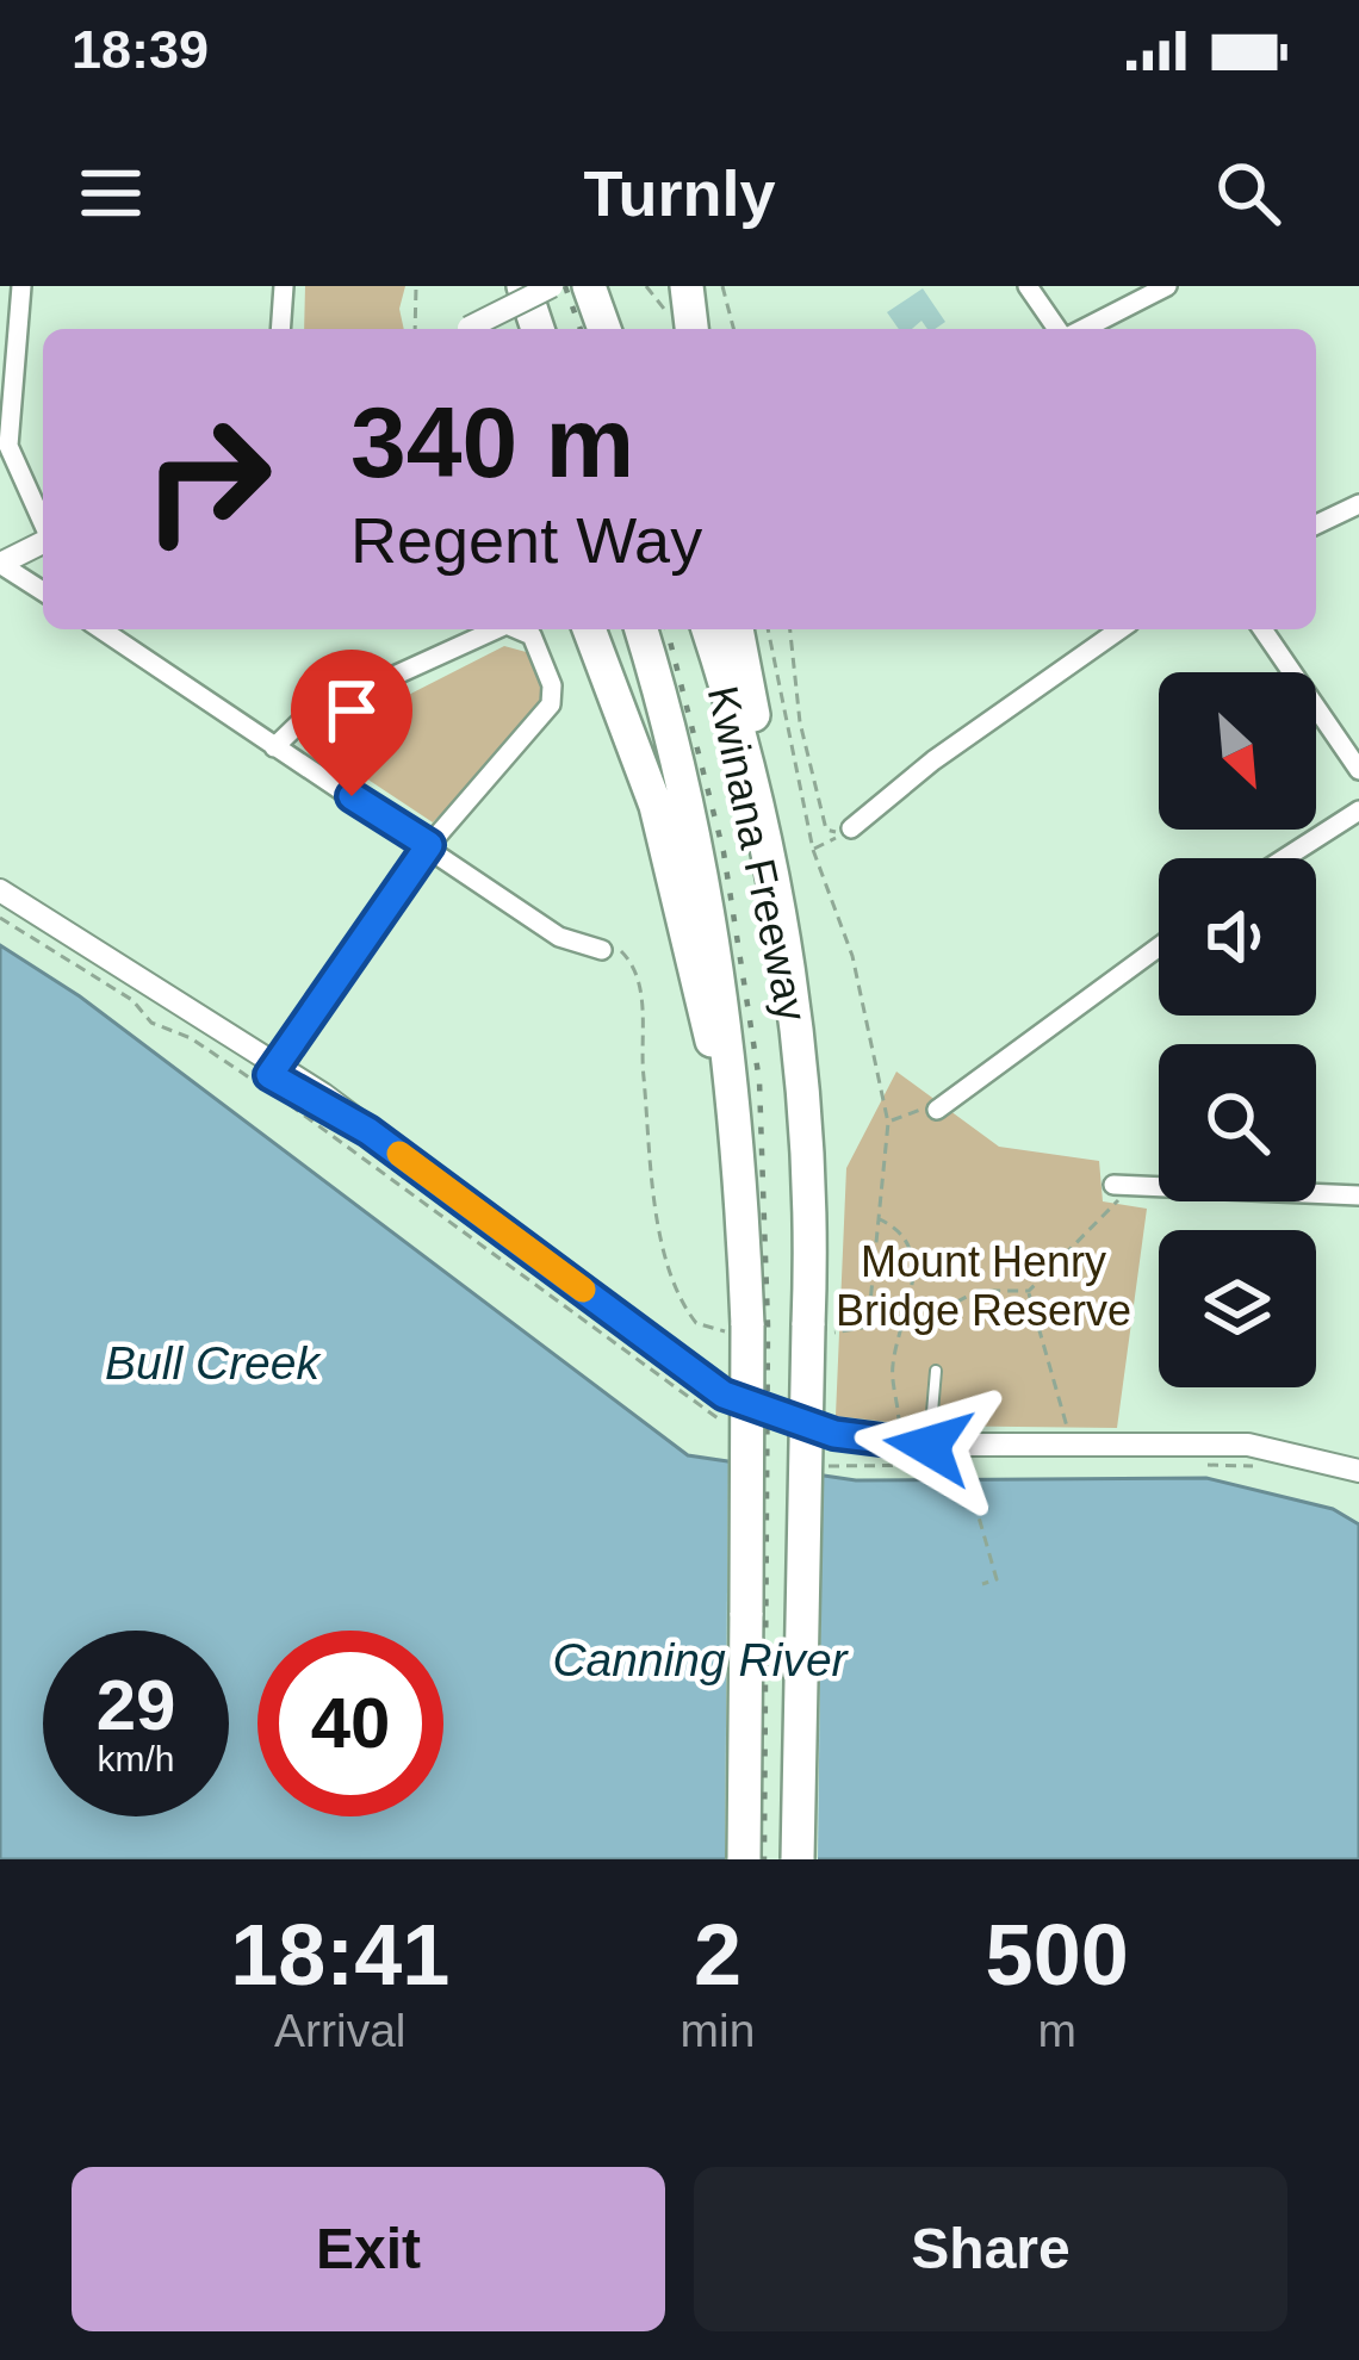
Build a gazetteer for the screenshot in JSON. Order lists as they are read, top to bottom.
{
  "streets": {
    "highway": ["Kwinana Freeway"]
  },
  "water": ["Bull Creek", "Canning River"],
  "parks": ["Mount Henry Bridge Reserve"],
  "north": "bottom right",
  "page": {
    "status": "18:39",
    "header": "Turnly",
    "turn": ["340 m", "Regent Way"],
    "speed": "29 km/h",
    "limit": "40",
    "eta": [
      "18:41",
      "Arrival",
      "2",
      "min",
      "500",
      "m"
    ],
    "buttons": ["Exit", "Share"]
  }
}
